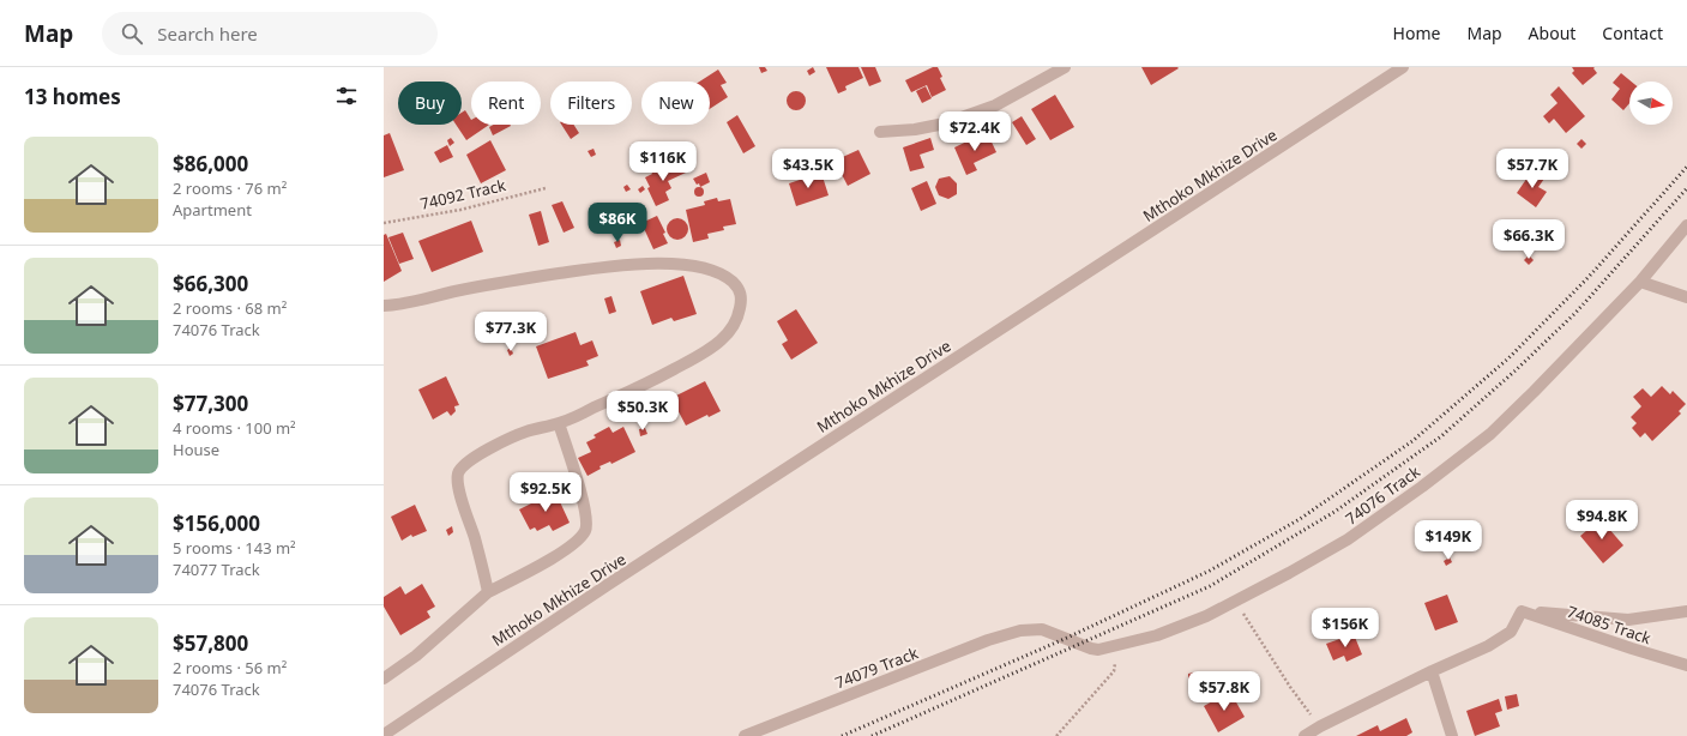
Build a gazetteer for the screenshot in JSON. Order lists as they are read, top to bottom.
{
  "streets": {
    "street": [
      "Mthoko Mkhize Drive",
      "74076 Track",
      "74085 Track",
      "74079 Track"
    ],
    "path": ["74092 Track"]
  },
  "crossings": [
    ["74076 Track", "74079 Track"]
  ],
  "north": "right",
  "page": {
    "header": "Map",
    "search": "Search here",
    "nav": [
      "Home",
      "Map",
      "About",
      "Contact"
    ],
    "heading": "13 homes",
    "chip": [
      "Buy",
      "Rent",
      "Filters",
      "New"
    ],
    "price": [
      "$72.4K",
      "$116K",
      "$43.5K",
      "$57.7K",
      "$86K",
      "$66.3K",
      "$77.3K",
      "$50.3K",
      "$92.5K",
      "$94.8K",
      "$149K",
      "$156K",
      "$57.8K"
    ],
    "list": [
      {
        "name": "$86,000",
        "note": "2 rooms · 76 m² · Apartment"
      },
      {
        "name": "$66,300",
        "note": "2 rooms · 68 m² · 74076 Track"
      },
      {
        "name": "$77,300",
        "note": "4 rooms · 100 m² · House"
      },
      {
        "name": "$156,000",
        "note": "5 rooms · 143 m² · 74077 Track"
      },
      {
        "name": "$57,800",
        "note": "2 rooms · 56 m² · 74076 Track"
      }
    ]
  }
}
